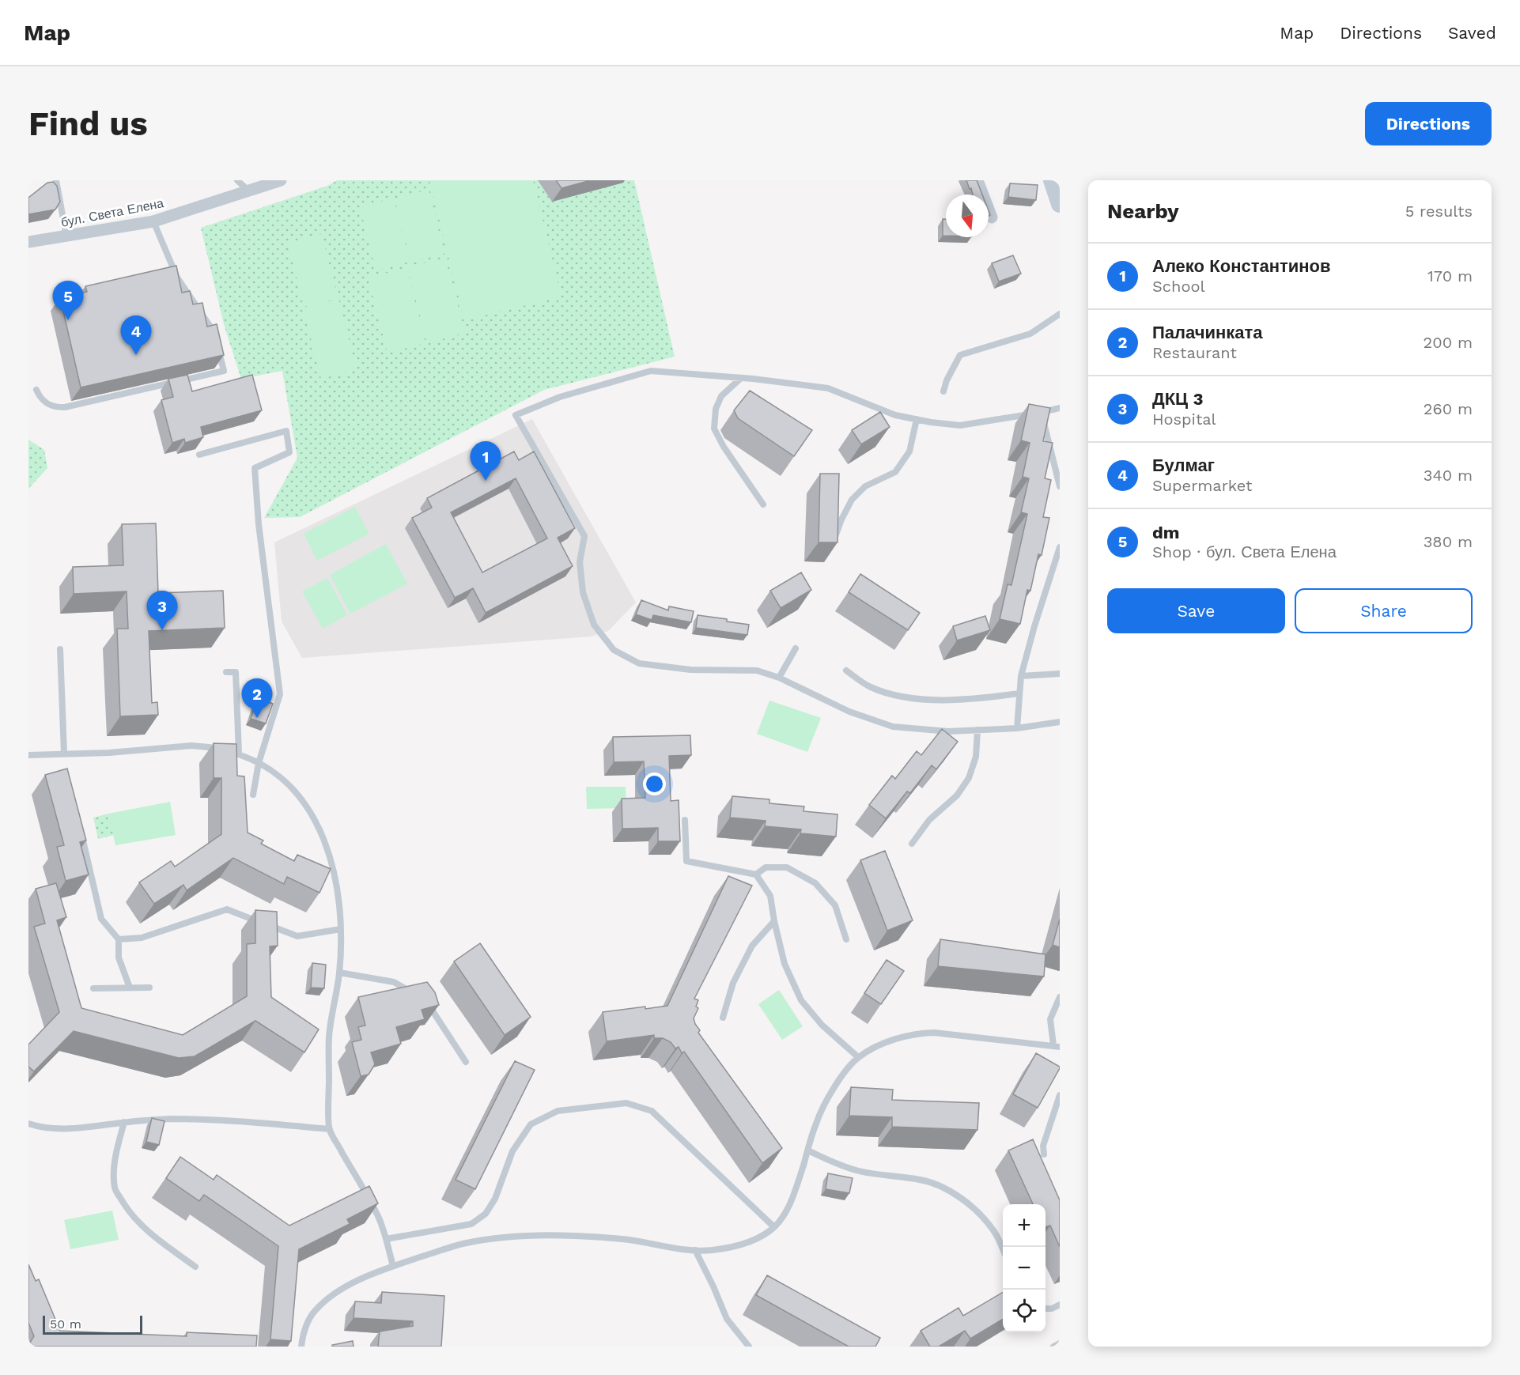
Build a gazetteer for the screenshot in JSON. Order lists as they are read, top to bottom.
{
  "streets": {
    "street": ["бул. Света Елена"]
  },
  "scale_bar": "50 m",
  "north": "bottom",
  "page": {
    "header": "Map",
    "nav": ["Map", "Directions", "Saved"],
    "buttons": [
      "Directions",
      ["Save", "Share"]
    ],
    "title": "Find us",
    "heading": ["Nearby", "5 results"],
    "list": [
      {
        "mark": "1",
        "name": "Алеко Константинов",
        "note": "School",
        "value": "170 m"
      },
      {
        "mark": "2",
        "name": "Палачинката",
        "note": "Restaurant",
        "value": "200 m"
      },
      {
        "mark": "3",
        "name": "ДКЦ 3",
        "note": "Hospital",
        "value": "260 m"
      },
      {
        "mark": "4",
        "name": "Булмаг",
        "note": "Supermarket",
        "value": "340 m"
      },
      {
        "mark": "5",
        "name": "dm",
        "note": "Shop · бул. Света Елена",
        "value": "380 m"
      }
    ],
    "pins": [
      "5",
      "4",
      "1",
      "3",
      "2"
    ],
    "map_buttons": ["+", "−"],
    "scale": "50 m"
  }
}
